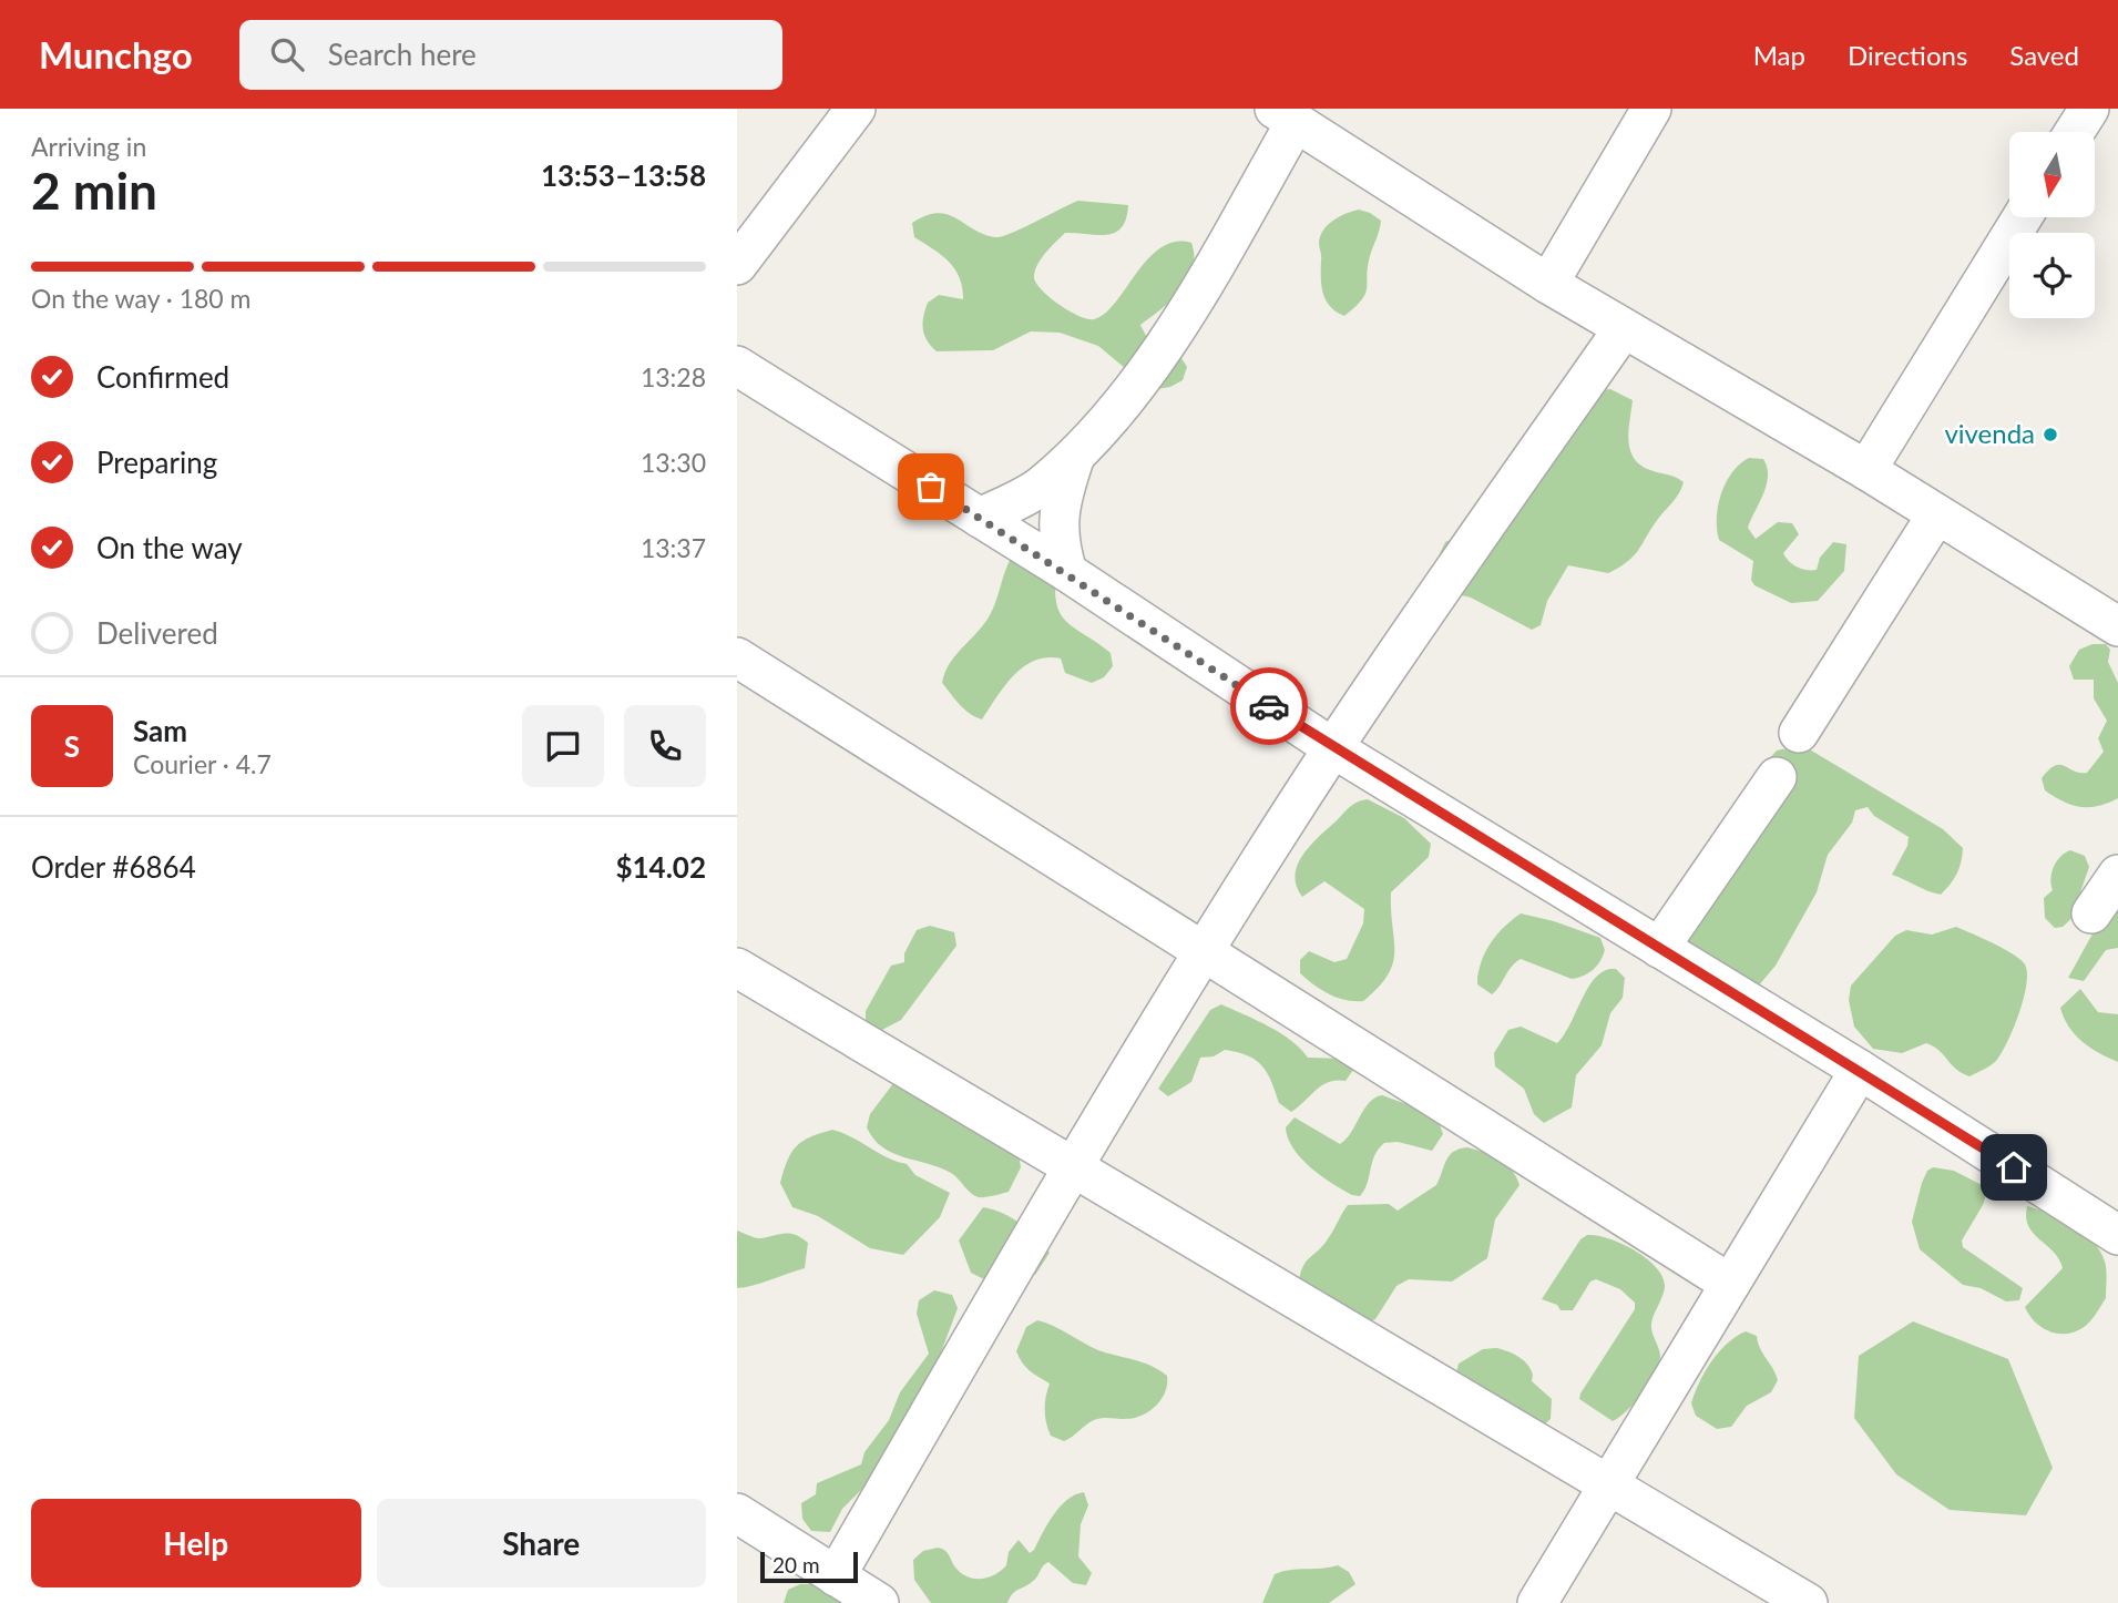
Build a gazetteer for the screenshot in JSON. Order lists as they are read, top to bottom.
{
  "places": ["vivenda"],
  "scale_bar": "20 m",
  "north": "bottom",
  "page": {
    "header": "Munchgo",
    "search": "Search here",
    "nav": ["Map", "Directions", "Saved"],
    "heading": ["2 min", "Arriving in", "13:53–13:58"],
    "panel": [
      "Sam",
      "Courier · 4.7",
      "Order #6864",
      "$14.02"
    ],
    "bar": "On the way · 180 m",
    "list": [
      ["Confirmed", "13:28"],
      ["Preparing", "13:30"],
      ["On the way", "13:37"],
      "Delivered"
    ],
    "round": "S",
    "buttons": ["Help", "Share"],
    "scale": "20 m"
  }
}
